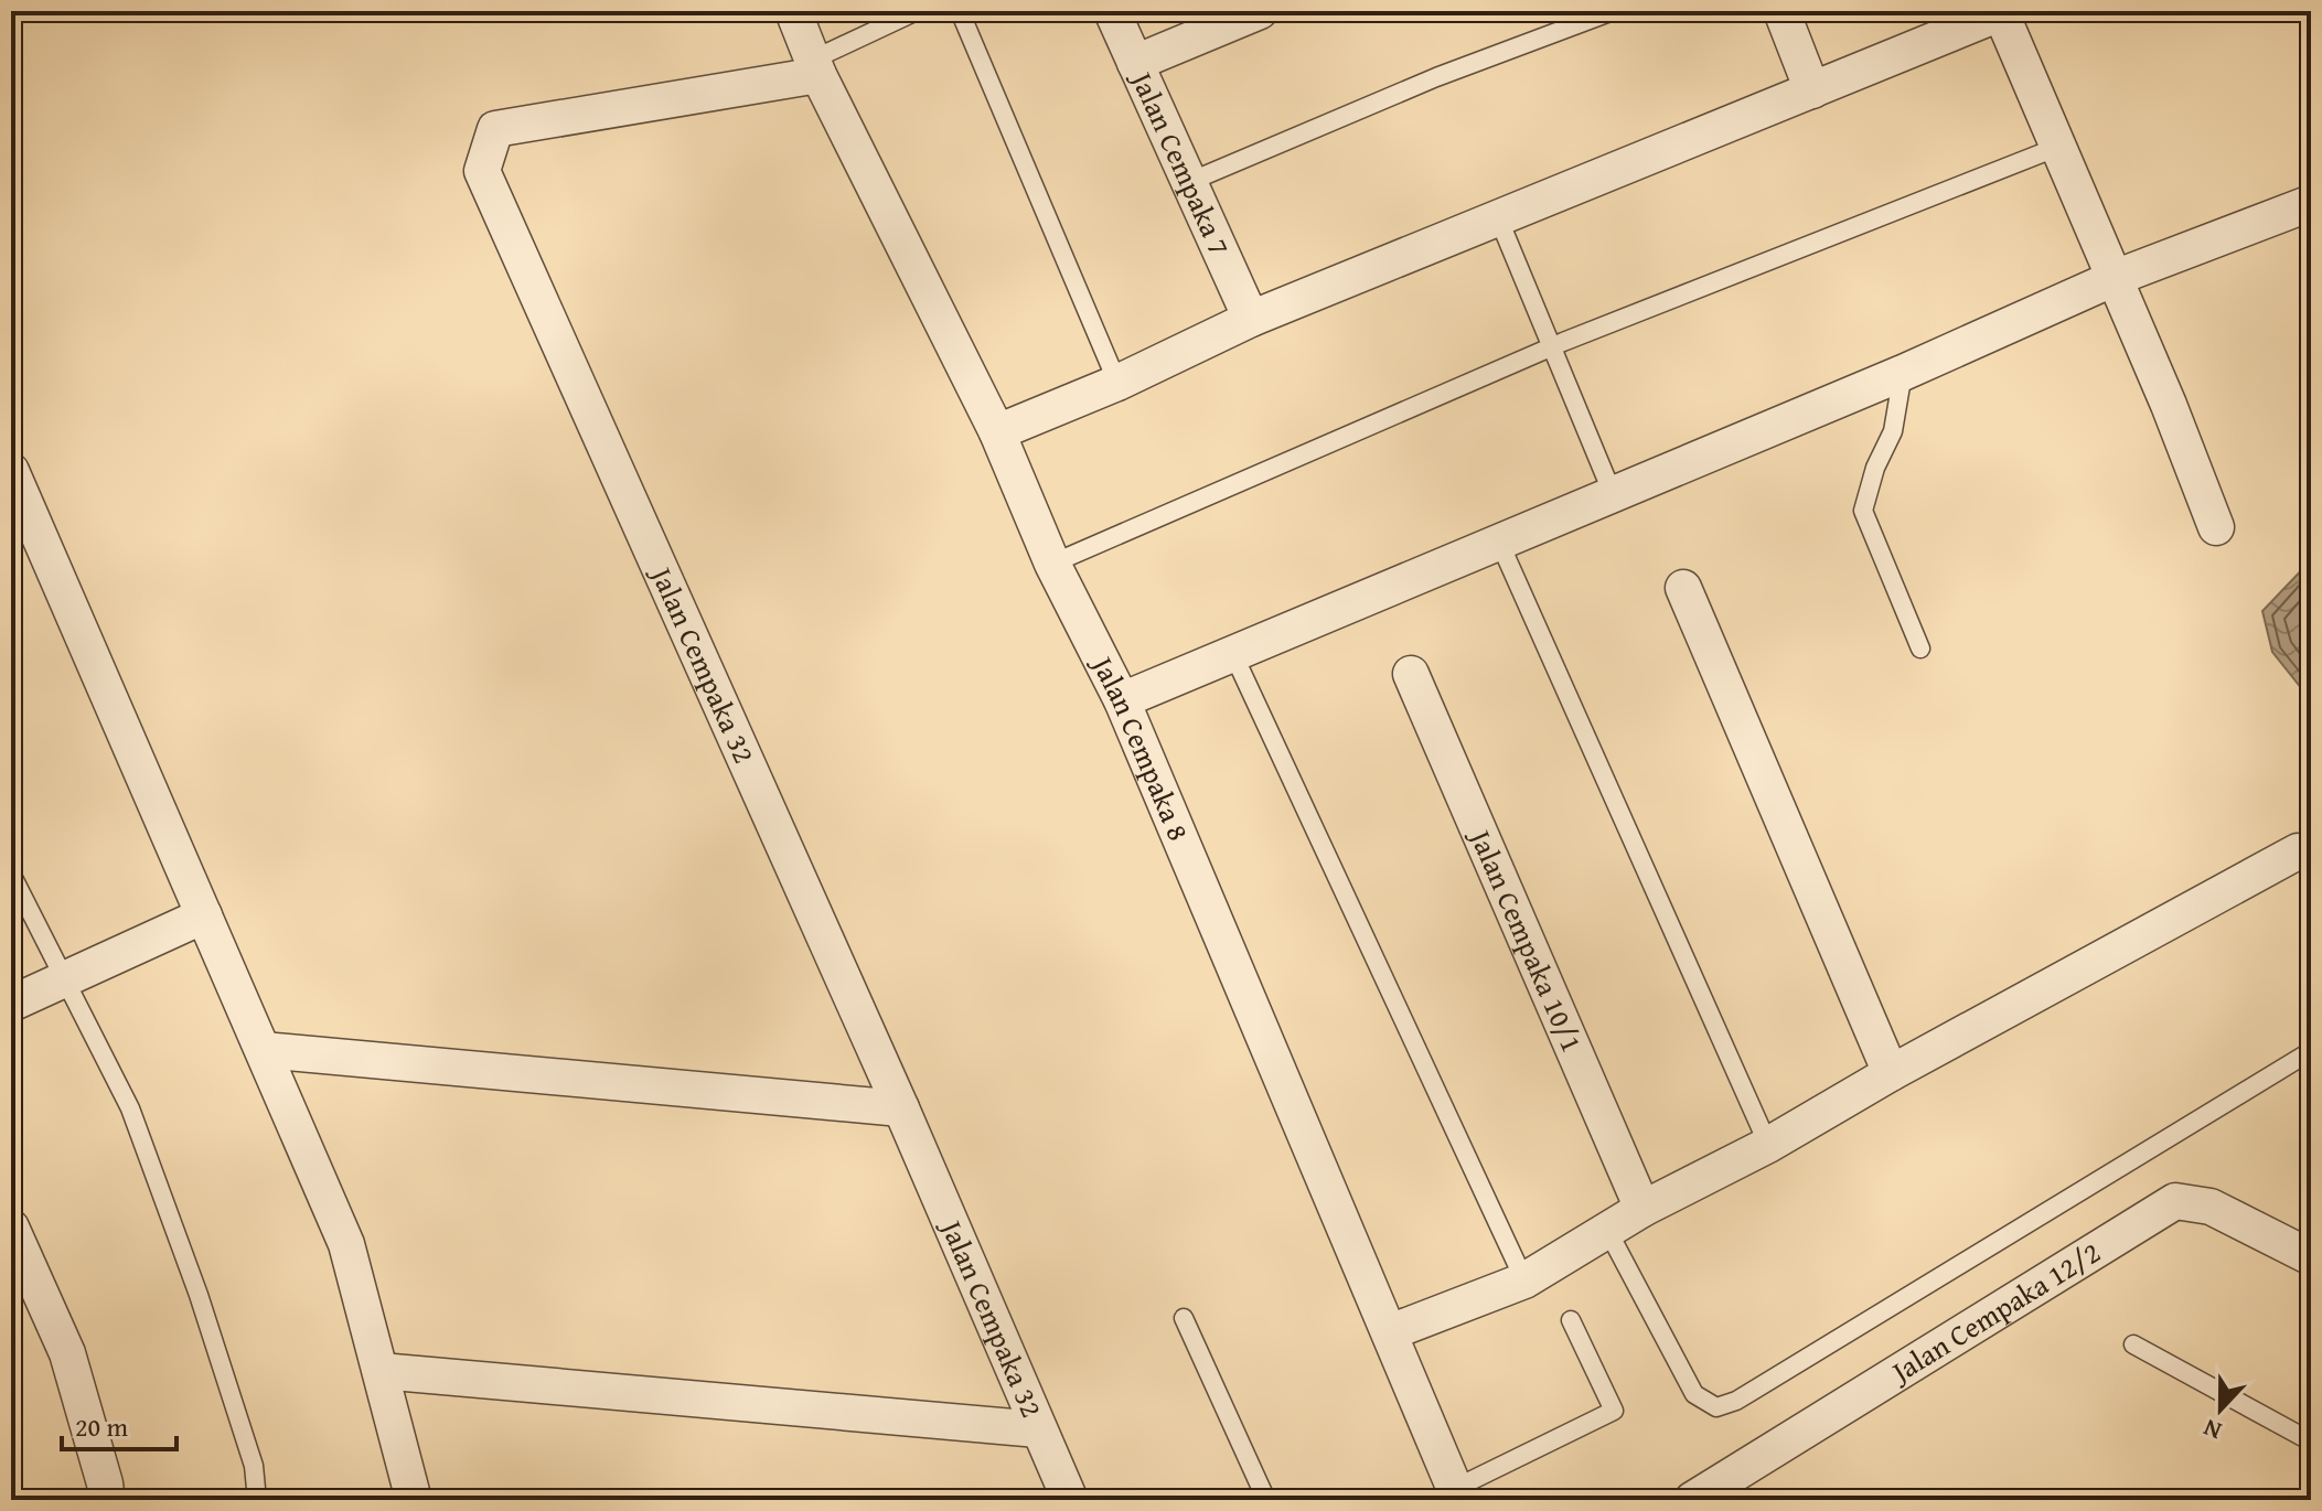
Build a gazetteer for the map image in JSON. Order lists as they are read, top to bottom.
{
  "streets": {
    "street": [
      "Jalan Cempaka 7",
      "Jalan Cempaka 32",
      "Jalan Cempaka 8",
      "Jalan Cempaka 10/1",
      "Jalan Cempaka 12/2"
    ]
  },
  "crossings": [
    ["Jalan Cempaka 32", "Jalan Cempaka 8"]
  ],
  "scale_bar": "20 m",
  "north": "bottom"
}
